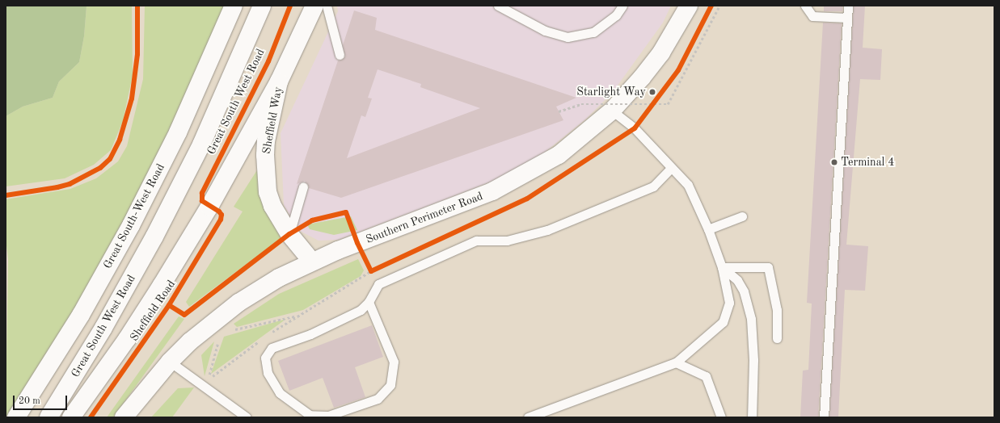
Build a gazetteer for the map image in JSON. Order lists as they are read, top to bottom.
{
  "streets": {
    "main road": [
      "Great South West Road",
      "Sheffield Way",
      "Great South-West Road",
      "Southern Perimeter Road"
    ],
    "cycle path": ["Sheffield Road"]
  },
  "crossings": [
    ["Sheffield Way", "Southern Perimeter Road"]
  ],
  "places": ["Starlight Way", "Terminal 4"],
  "scale_bar": "20 m"
}
